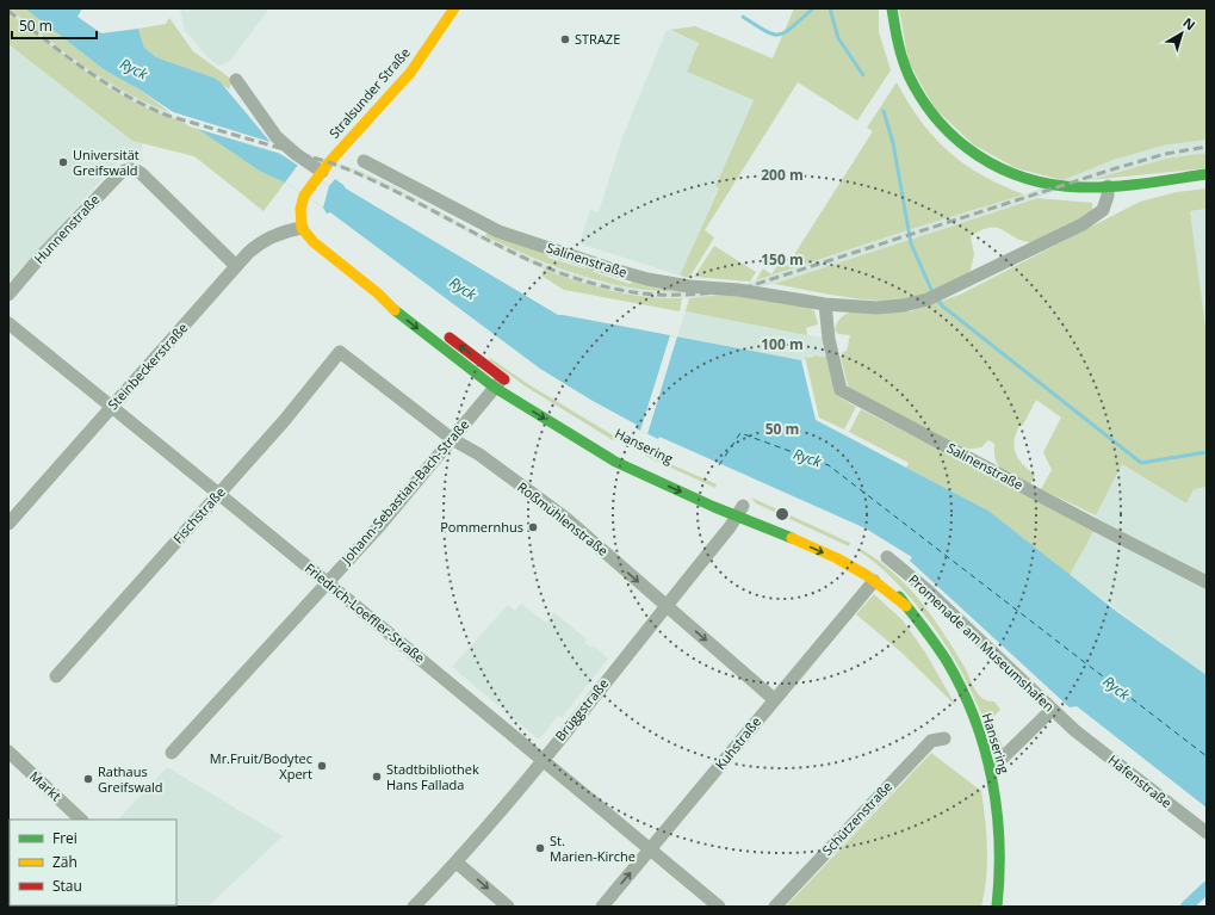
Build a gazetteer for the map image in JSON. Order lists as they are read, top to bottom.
{
  "streets": {
    "main road": ["Stralsunder Straße", "Hansering"],
    "street": [
      "Hunnenstraße",
      "Salinenstraße",
      "Steinbeckerstraße",
      "Johann-Sebastian-Bach-Straße",
      "Fischstraße",
      "Roßmühlenstraße",
      "Friedrich-Loeffler-Straße",
      "Promenade am Museumshafen",
      "Brüggstraße",
      "Kuhstraße",
      "Hafenstraße",
      "Markt",
      "Schützenstraße"
    ]
  },
  "crossings": [
    ["Stralsunder Straße", "Steinbeckerstraße"],
    ["Stralsunder Straße", "Hansering"],
    ["Hunnenstraße", "Steinbeckerstraße"],
    ["Steinbeckerstraße", "Hansering"],
    ["Steinbeckerstraße", "Friedrich-Loeffler-Straße"],
    ["Hansering", "Johann-Sebastian-Bach-Straße"],
    ["Hansering", "Brüggstraße"],
    ["Hansering", "Kuhstraße"],
    ["Johann-Sebastian-Bach-Straße", "Roßmühlenstraße"],
    ["Johann-Sebastian-Bach-Straße", "Friedrich-Loeffler-Straße"],
    ["Fischstraße", "Roßmühlenstraße"],
    ["Fischstraße", "Friedrich-Loeffler-Straße"],
    ["Roßmühlenstraße", "Brüggstraße"],
    ["Roßmühlenstraße", "Kuhstraße"],
    ["Friedrich-Loeffler-Straße", "Brüggstraße"],
    ["Friedrich-Loeffler-Straße", "Kuhstraße"],
    ["Promenade am Museumshafen", "Hafenstraße"]
  ],
  "one_way": ["Roßmühlenstraße"],
  "water": ["Ryck"],
  "places": [
    "STRAZE",
    "Universität Greifswald",
    "Pommernhus",
    "Mr.Fruit/Bodytec Xpert",
    "Stadtbibliothek Hans Fallada",
    "Rathaus Greifswald",
    "St. Marien-Kirche"
  ],
  "legend": ["Frei", "Zäh", "Stau"],
  "scale_bar": "50 m",
  "north": "top right",
  "rings": [
    "200 m",
    "150 m",
    "100 m",
    "50 m"
  ]
}
